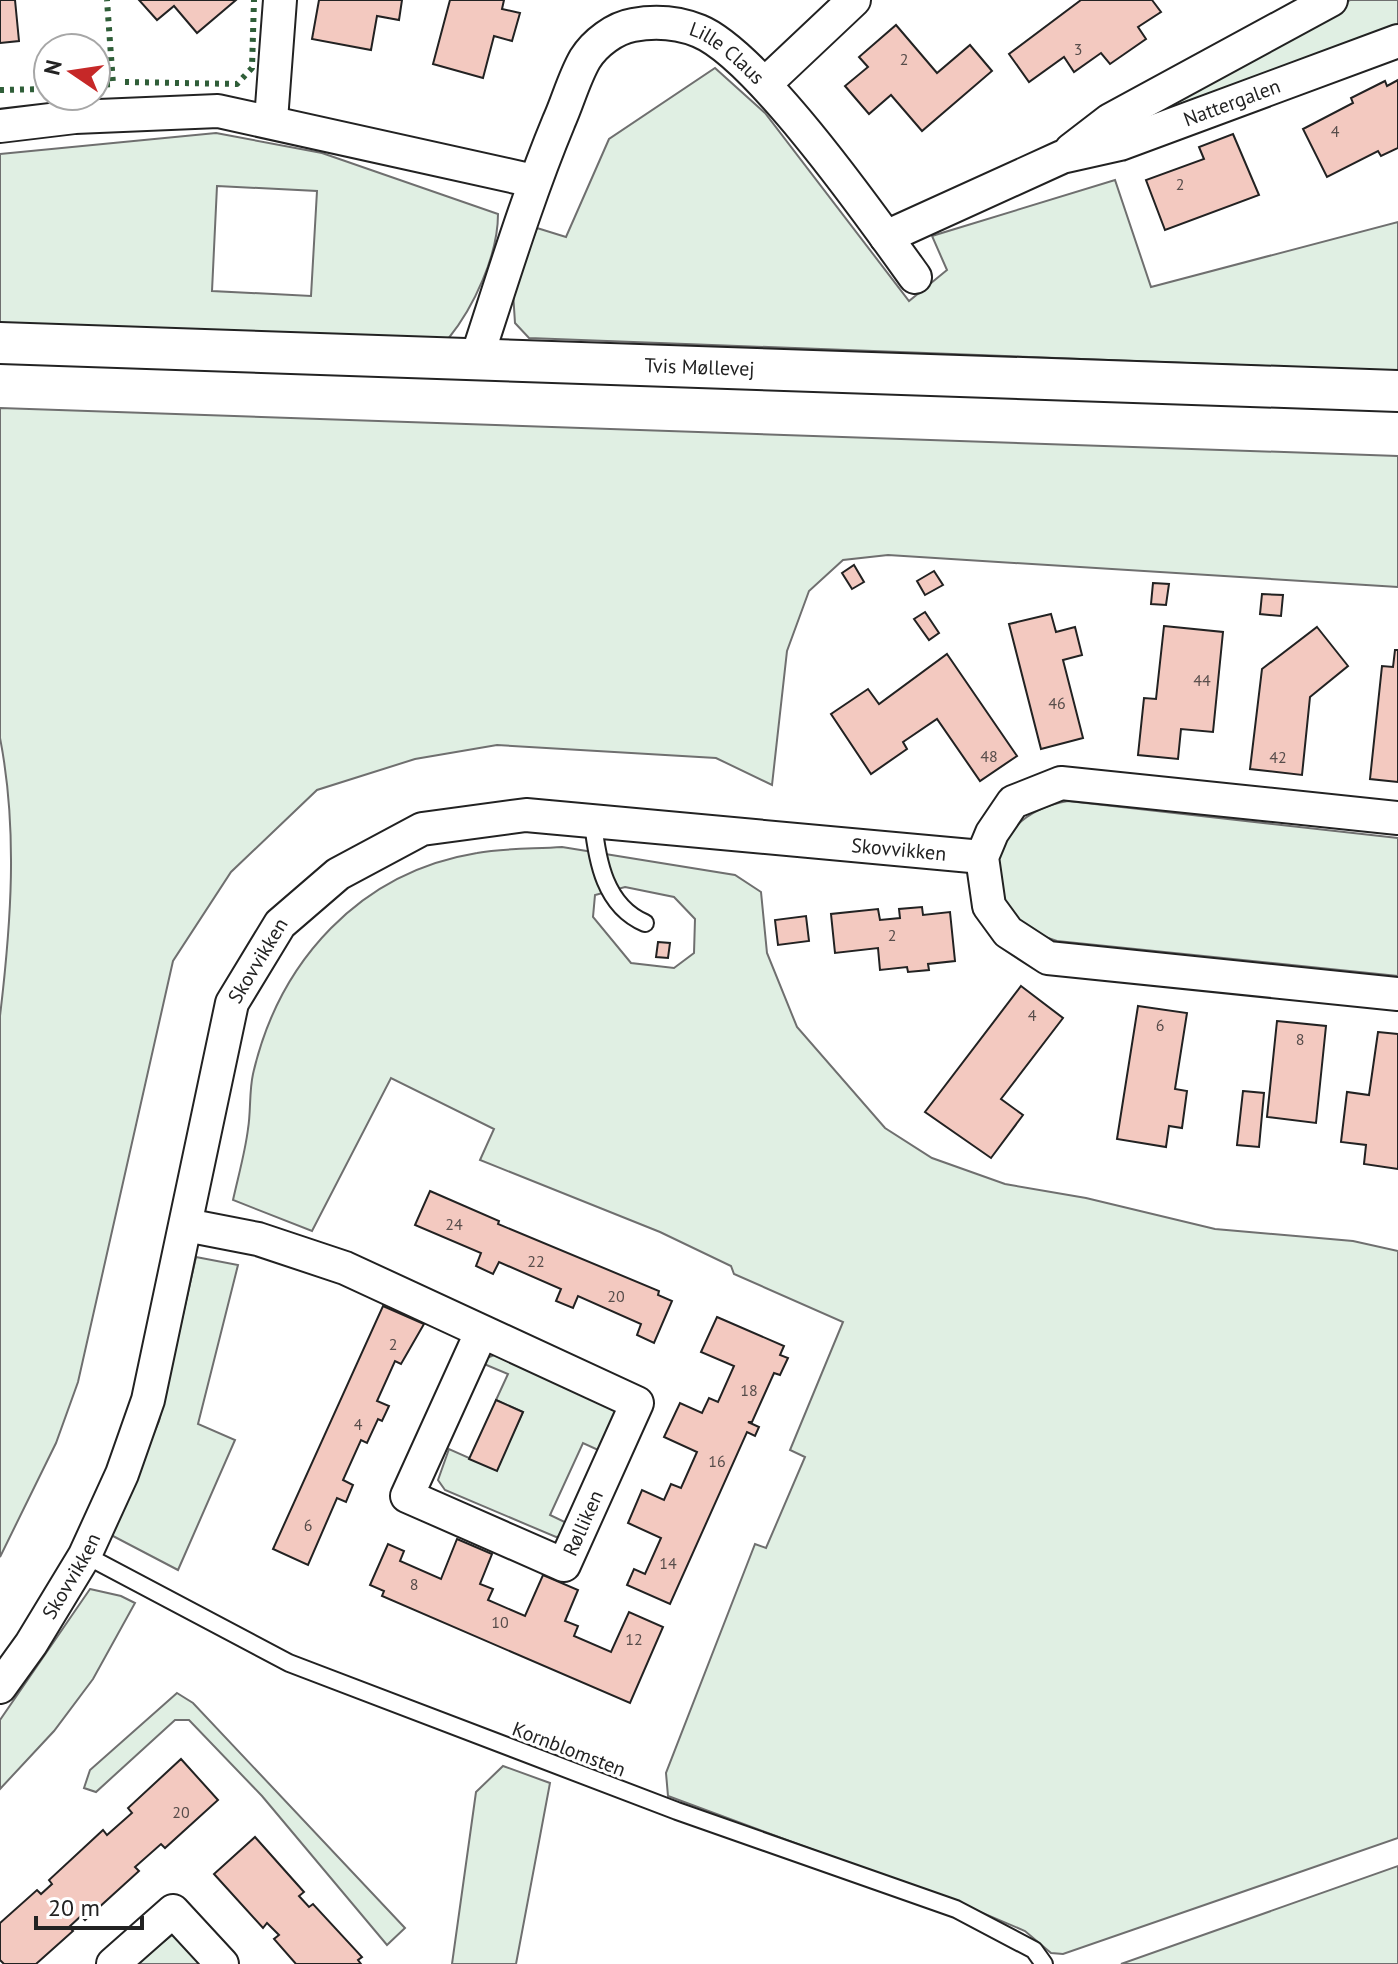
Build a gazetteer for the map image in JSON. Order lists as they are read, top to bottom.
{
  "streets": {
    "street": [
      "Lille Claus",
      "Nattergalen",
      "Tvis Møllevej",
      "Skovvikken",
      "Rølliken"
    ],
    "lane": ["Kornblomsten"]
  },
  "crossings": [
    ["Lille Claus", "Nattergalen"],
    ["Lille Claus", "Tvis Møllevej"],
    ["Skovvikken", "Rølliken"],
    ["Skovvikken", "Kornblomsten"]
  ],
  "house_numbers": [
    "3",
    "2",
    "4",
    "2",
    "44",
    "46",
    "48",
    "42",
    "2",
    "4",
    "6",
    "8",
    "24",
    "22",
    "20",
    "2",
    "18",
    "4",
    "16",
    "6",
    "14",
    "8",
    "10",
    "12",
    "20"
  ],
  "scale_bar": "20 m",
  "north": "left"
}
